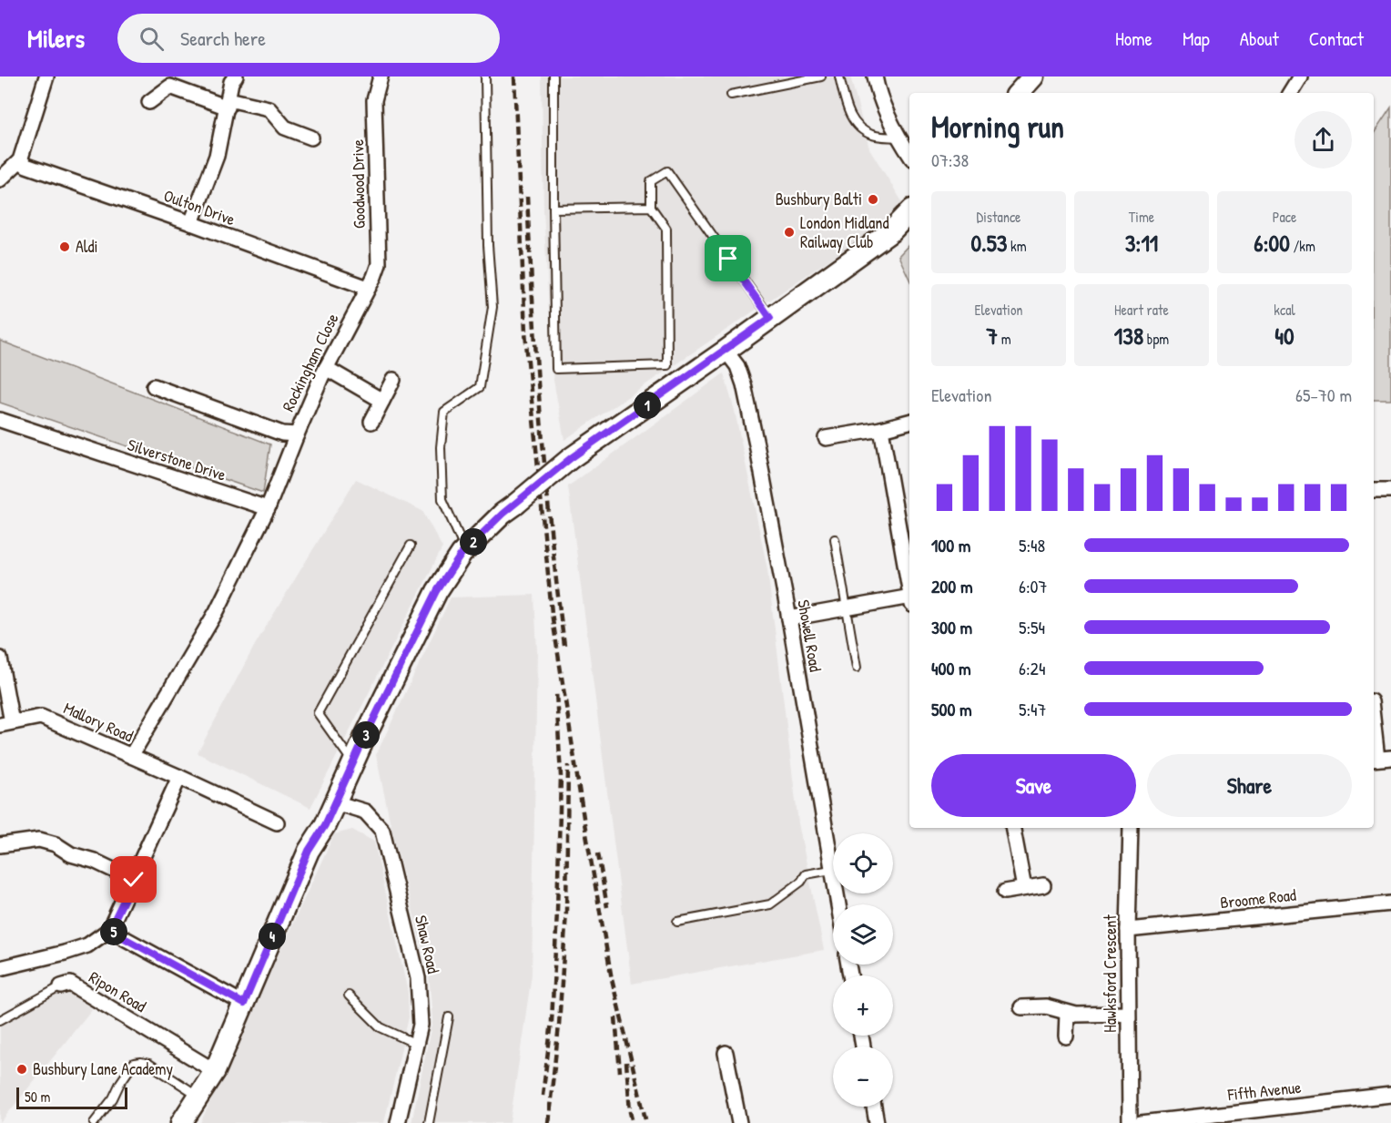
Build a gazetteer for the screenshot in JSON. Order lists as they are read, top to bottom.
{
  "streets": {
    "street": [
      "Goodwood Drive",
      "Oulton Drive",
      "Rockingham Close",
      "Silverstone Drive",
      "Showell Road",
      "Mallory Road",
      "Broome Road",
      "Shaw Road",
      "Hawksford Crescent",
      "Ripon Road",
      "Fifth Avenue"
    ]
  },
  "crossings": [
    ["Goodwood Drive", "Oulton Drive"],
    ["Goodwood Drive", "Rockingham Close"],
    ["Oulton Drive", "Rockingham Close"],
    ["Broome Road", "Hawksford Crescent"]
  ],
  "places": [
    "Bushbury Balti",
    "London Midland Railway Club",
    "Aldi",
    "Bushbury Lane Academy"
  ],
  "scale_bar": "50 m",
  "page": {
    "header": "Milers",
    "search": "Search here",
    "nav": [
      "Home",
      "Map",
      "About",
      "Contact"
    ],
    "heading": ["Morning run", "07:38"],
    "stats": [
      ["Distance", "0.53 km"],
      ["Time", "3:11"],
      ["Pace", "6:00 /km"],
      ["Elevation", "7 m"],
      ["Heart rate", "138 bpm"],
      ["kcal", "40"]
    ],
    "chart": ["Elevation", "65–70 m"],
    "pins": [
      "1",
      "2",
      "3",
      "5",
      "4"
    ],
    "list": [
      {
        "name": "100 m",
        "note": "5:48"
      },
      {
        "name": "200 m",
        "note": "6:07"
      },
      {
        "name": "300 m",
        "note": "5:54"
      },
      {
        "name": "400 m",
        "note": "6:24"
      },
      {
        "name": "500 m",
        "note": "5:47"
      }
    ],
    "buttons": ["Save", "Share"],
    "map_buttons": ["+", "−"],
    "scale": "50 m"
  }
}
